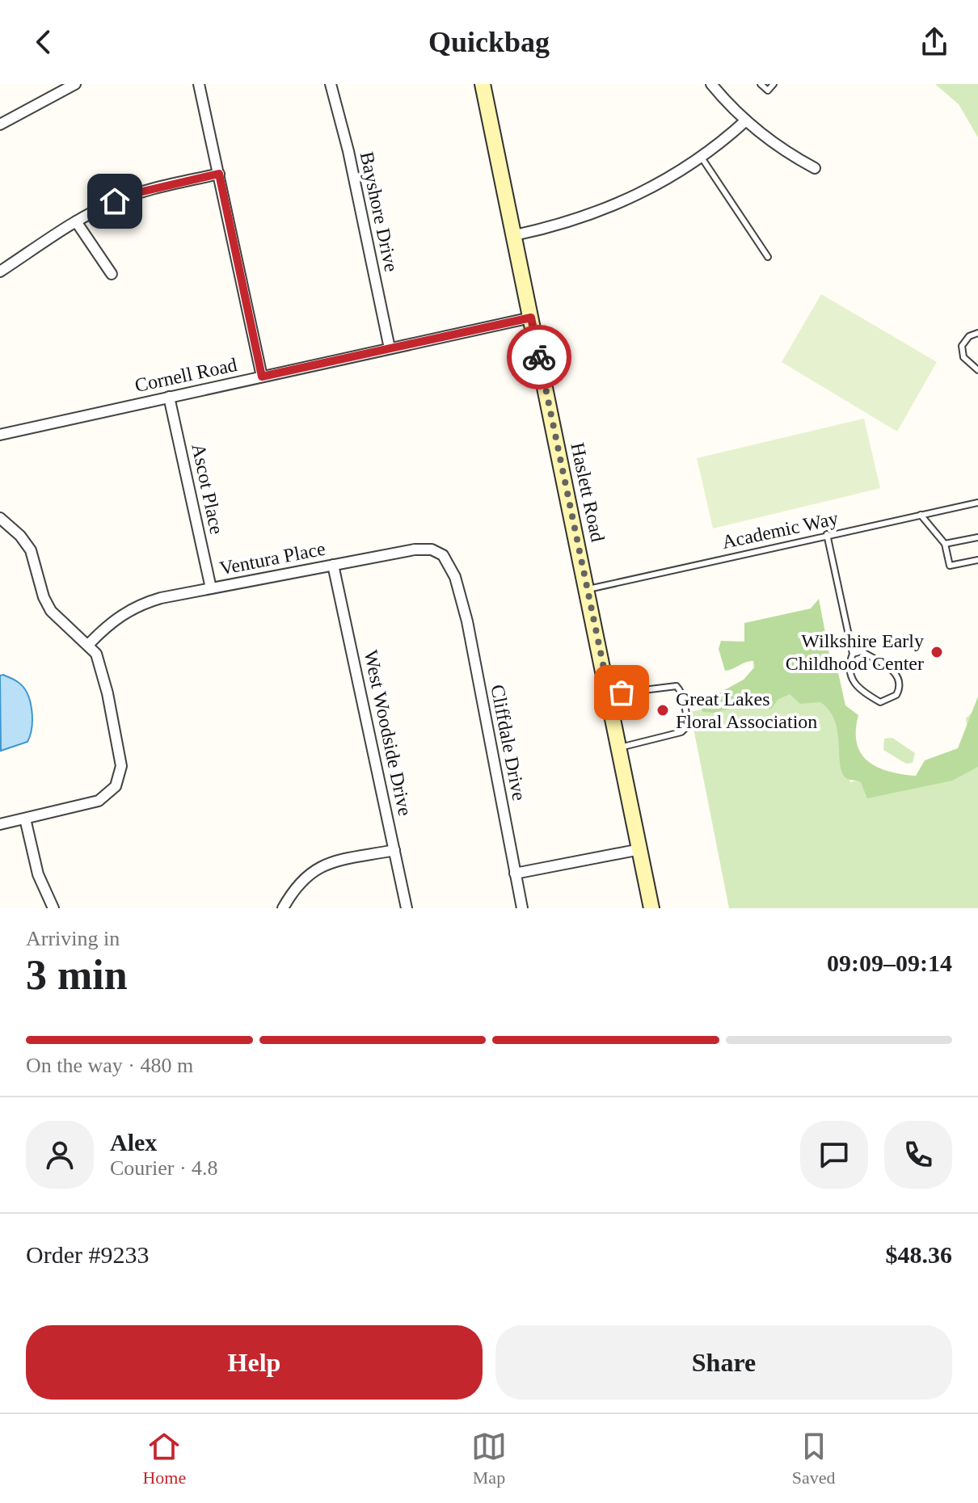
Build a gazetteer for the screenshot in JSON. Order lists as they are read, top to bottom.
{
  "streets": {
    "street": [
      "Bayshore Drive",
      "Cornell Road",
      "Ascot Place",
      "Haslett Road",
      "Ventura Place",
      "West Woodside Drive",
      "Cliffdale Drive"
    ],
    "lane": ["Academic Way"]
  },
  "crossings": [
    ["Bayshore Drive", "Cornell Road"],
    ["Cornell Road", "Ascot Place"],
    ["Cornell Road", "Haslett Road"],
    ["Ascot Place", "Ventura Place"],
    ["Haslett Road", "Academic Way"],
    ["Ventura Place", "West Woodside Drive"],
    ["Ventura Place", "Cliffdale Drive"]
  ],
  "places": ["Wilkshire Early Childhood Center", "Great Lakes Floral Association"],
  "page": {
    "header": "Quickbag",
    "heading": ["3 min", "Arriving in", "09:09–09:14"],
    "panel": [
      "Alex",
      "Courier · 4.8",
      "Order #9233",
      "$48.36"
    ],
    "bar": "On the way · 480 m",
    "buttons": ["Help", "Share"],
    "tabs": ["Home", "Map", "Saved"]
  }
}
